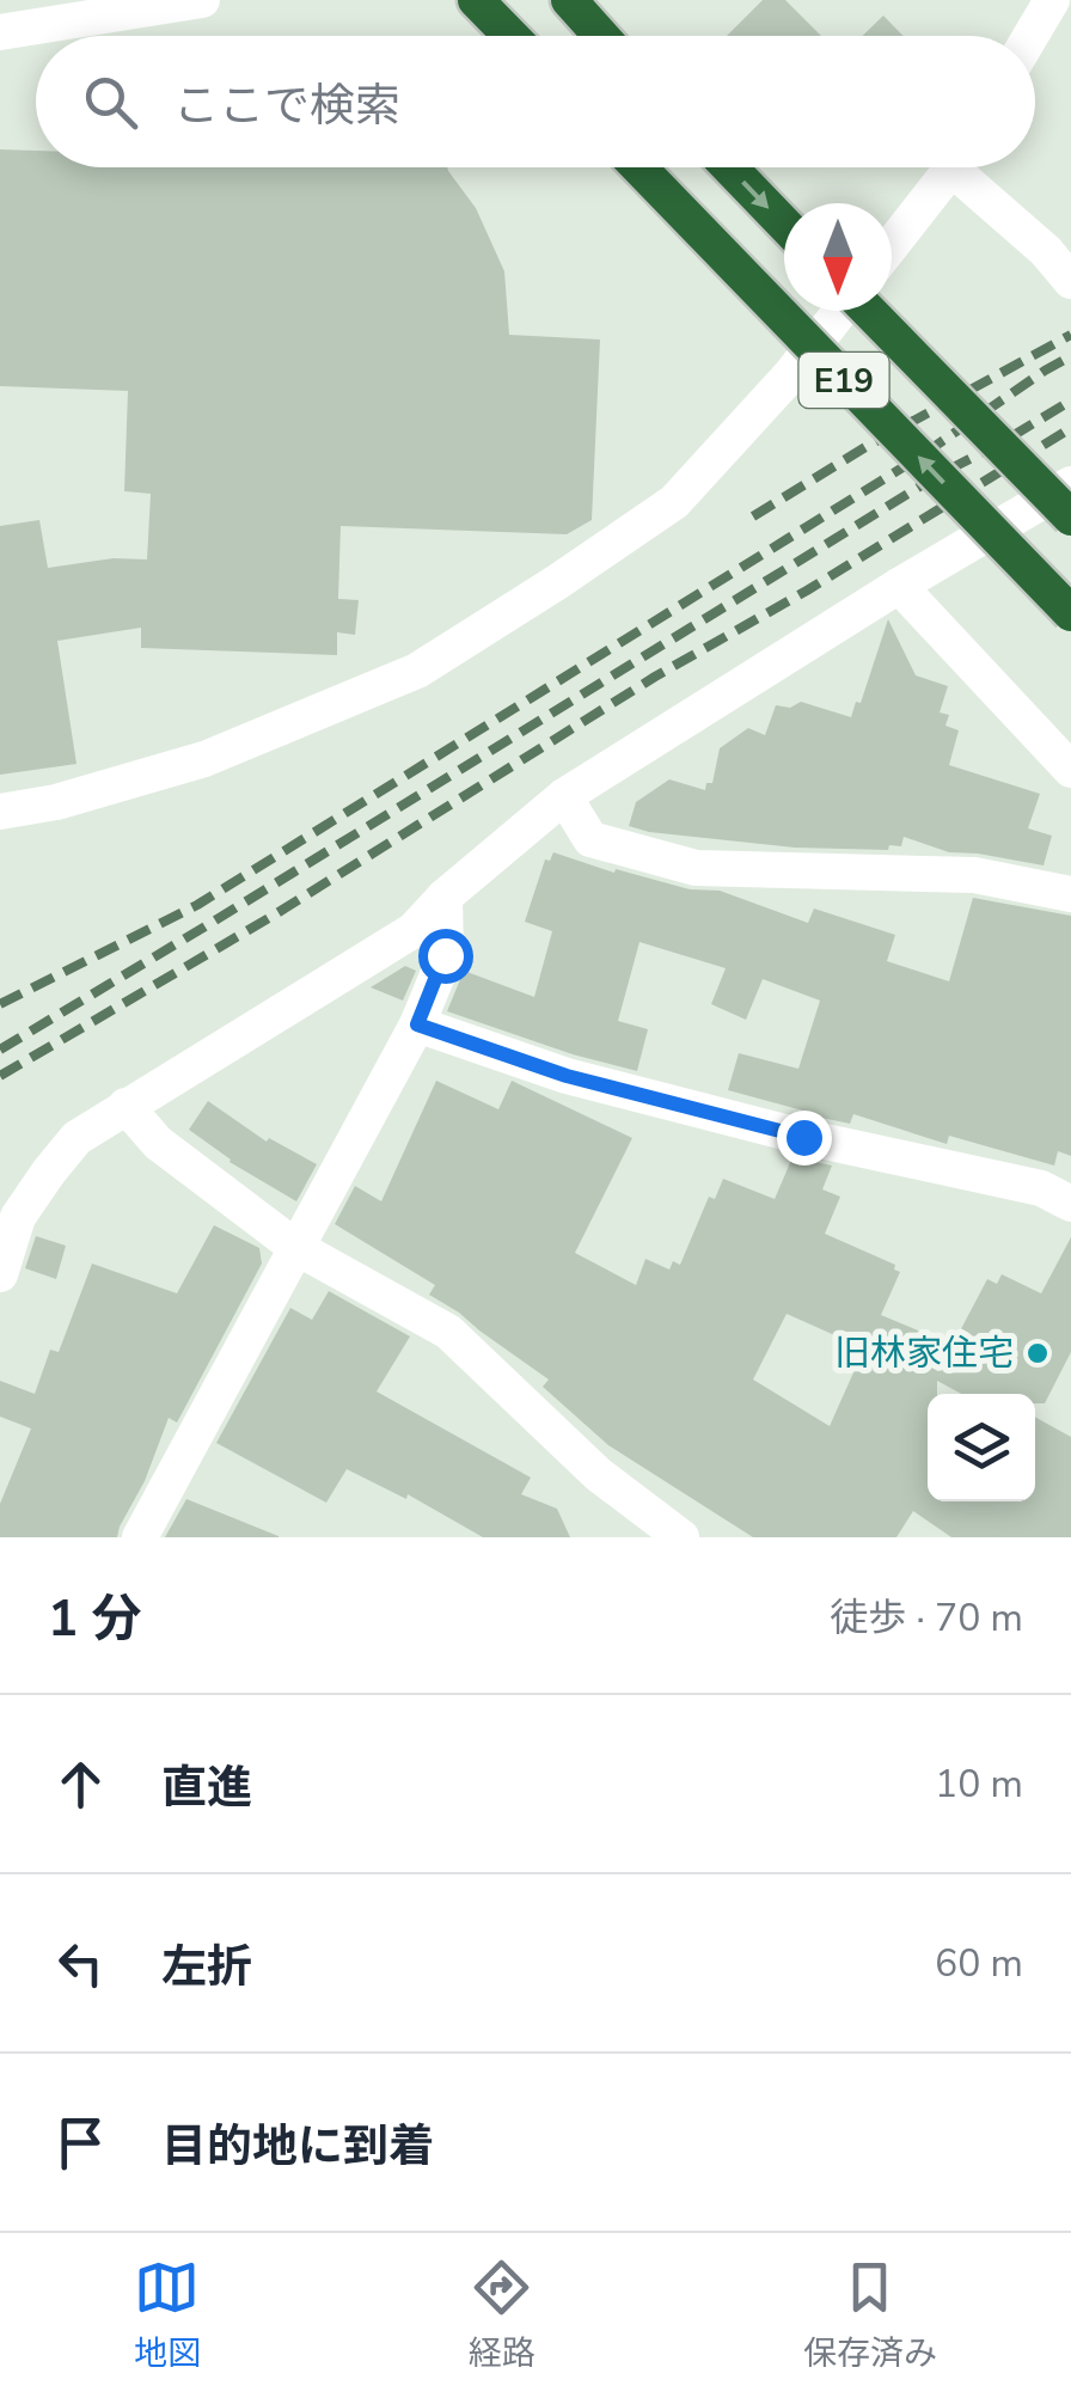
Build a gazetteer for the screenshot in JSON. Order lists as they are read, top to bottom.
{
  "streets": {
    "highway": ["E19"]
  },
  "places": ["旧林家住宅"],
  "north": "bottom",
  "page": {
    "search": "ここで検索",
    "heading": ["1 分", "徒歩 · 70 m"],
    "list": [
      ["直進", "10 m"],
      ["左折", "60 m"],
      "目的地に到着"
    ],
    "nav": ["地図", "経路", "保存済み"]
  }
}
